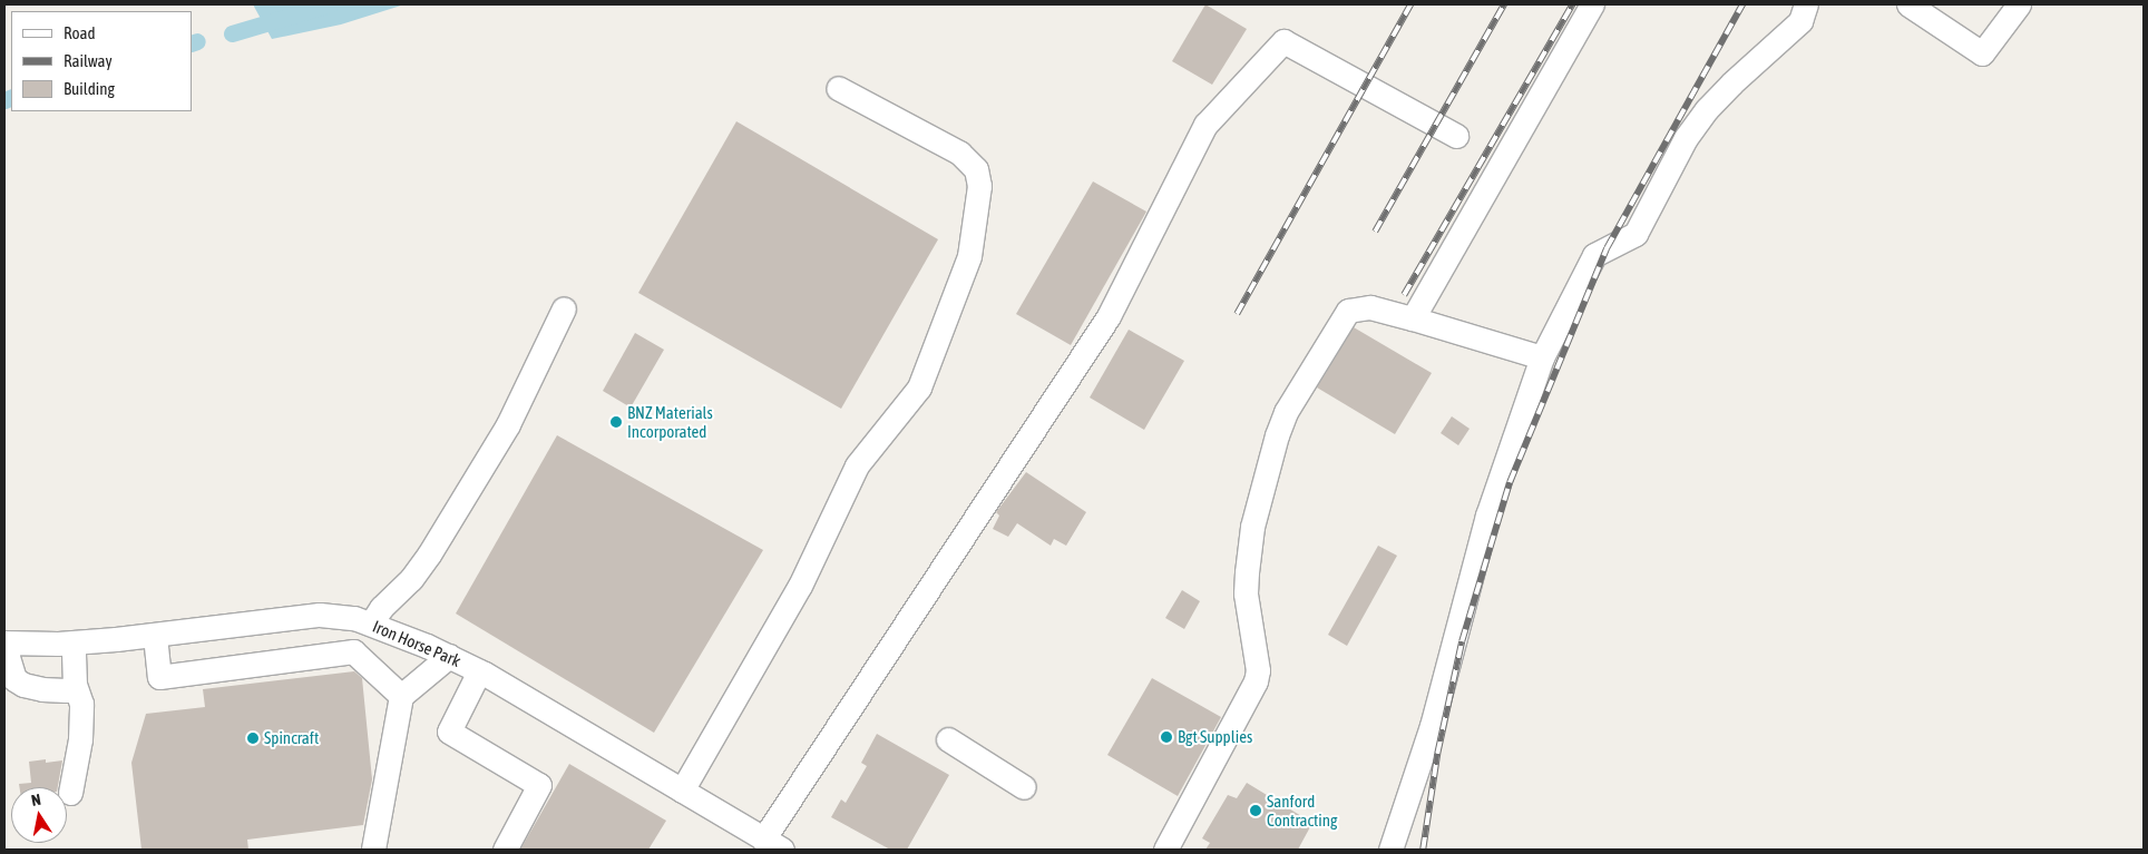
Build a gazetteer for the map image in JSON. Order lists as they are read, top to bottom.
{
  "streets": {
    "street": ["Iron Horse Park"]
  },
  "places": [
    "BNZ Materials Incorporated",
    "Bgt Supplies",
    "Spincraft",
    "Sanford Contracting"
  ],
  "legend": ["Road", "Railway", "Building"],
  "north": "top"
}
